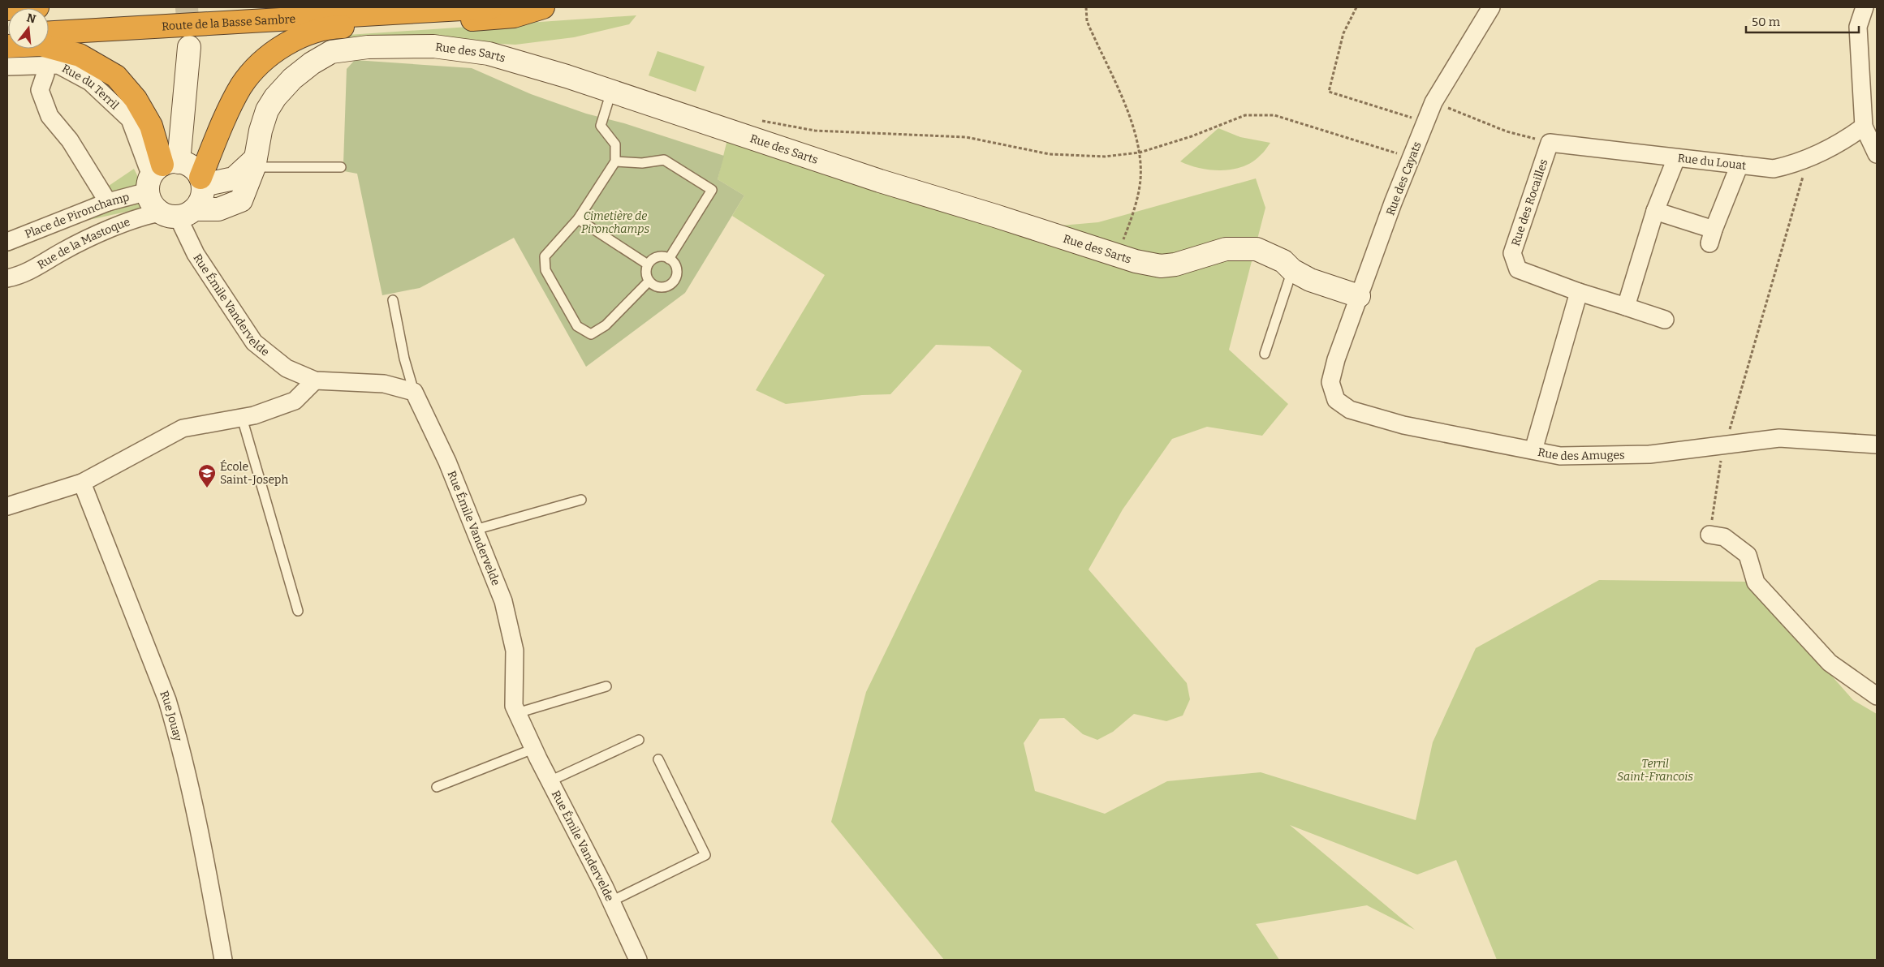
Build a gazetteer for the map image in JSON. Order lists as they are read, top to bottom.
{
  "streets": {
    "highway": ["Route de la Basse Sambre"],
    "street": [
      "Rue des Sarts",
      "Rue du Terril",
      "Rue du Louat",
      "Rue des Cayats",
      "Rue des Rocailles",
      "Place de Pironchamp",
      "Rue de la Mastoque",
      "Rue Émile Vandervelde",
      "Rue des Amuges",
      "Rue Jouay"
    ]
  },
  "crossings": [
    ["Rue des Sarts", "Rue du Terril"],
    ["Rue des Sarts", "Rue des Cayats"],
    ["Rue des Sarts", "Place de Pironchamp"],
    ["Rue des Sarts", "Rue de la Mastoque"],
    ["Rue des Sarts", "Rue Émile Vandervelde"],
    ["Rue du Terril", "Place de Pironchamp"],
    ["Rue du Terril", "Rue de la Mastoque"],
    ["Rue du Terril", "Rue Émile Vandervelde"],
    ["Rue du Louat", "Rue des Rocailles"],
    ["Rue des Cayats", "Rue des Amuges"],
    ["Place de Pironchamp", "Rue de la Mastoque"],
    ["Place de Pironchamp", "Rue Émile Vandervelde"],
    ["Rue de la Mastoque", "Rue Émile Vandervelde"]
  ],
  "parks": ["Cimetière de Pironchamps", "Terril Saint-Francois"],
  "places": {
    "school or university": ["École Saint-Joseph"]
  },
  "scale_bar": "50 m",
  "north": "top"
}
